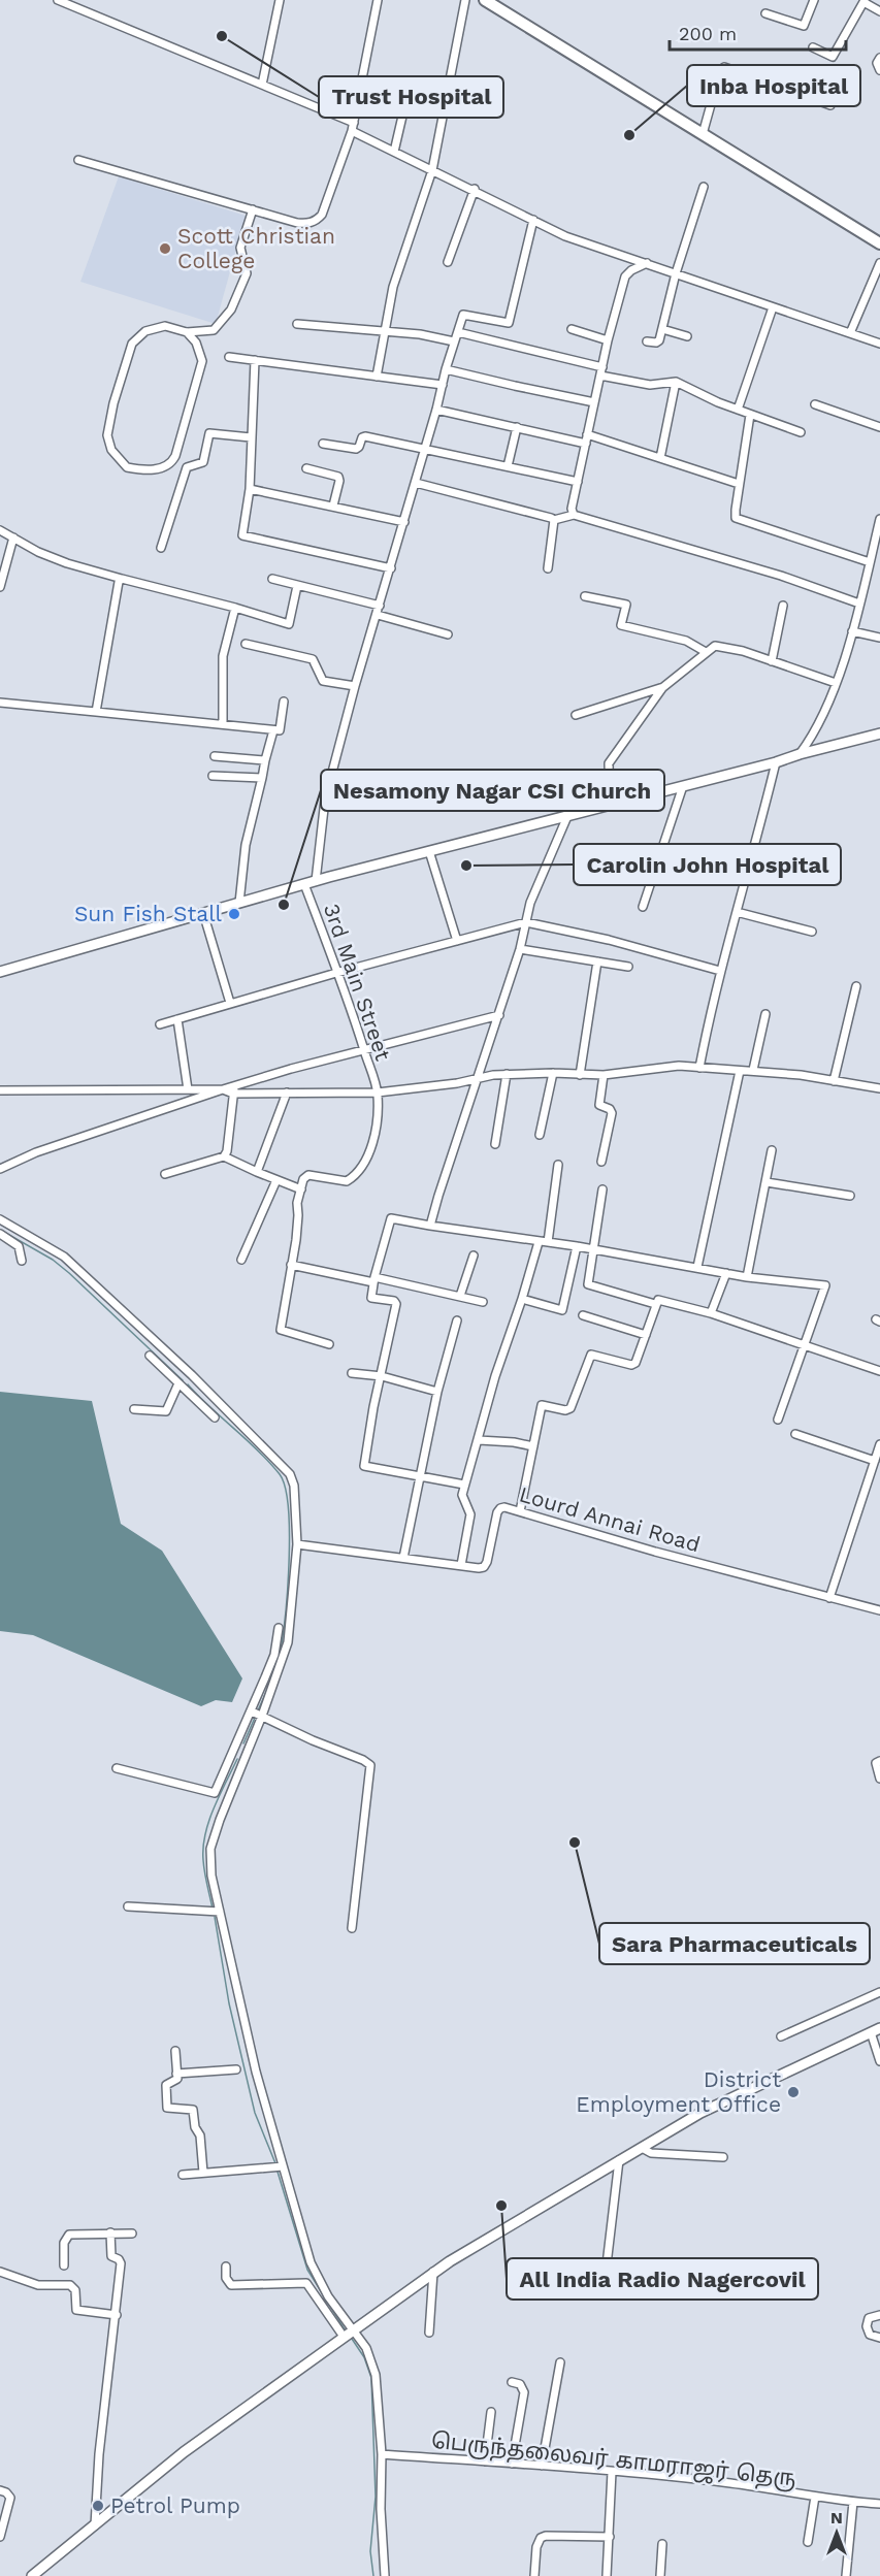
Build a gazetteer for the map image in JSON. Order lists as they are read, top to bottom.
{
  "streets": {
    "street": ["3rd Main Street", "Lourd Annai Road", "பெருந்தலைவர் காமராஜர் தெரு"]
  },
  "places": [
    "Trust Hospital",
    "Inba Hospital",
    "Scott Christian College",
    "Carolin John Hospital",
    "Nesamony Nagar CSI Church",
    "Sun Fish Stall",
    "Sara Pharmaceuticals",
    "District Employment Office",
    "All India Radio Nagercovil",
    "Petrol Pump"
  ],
  "scale_bar": "200 m",
  "north": "top"
}
